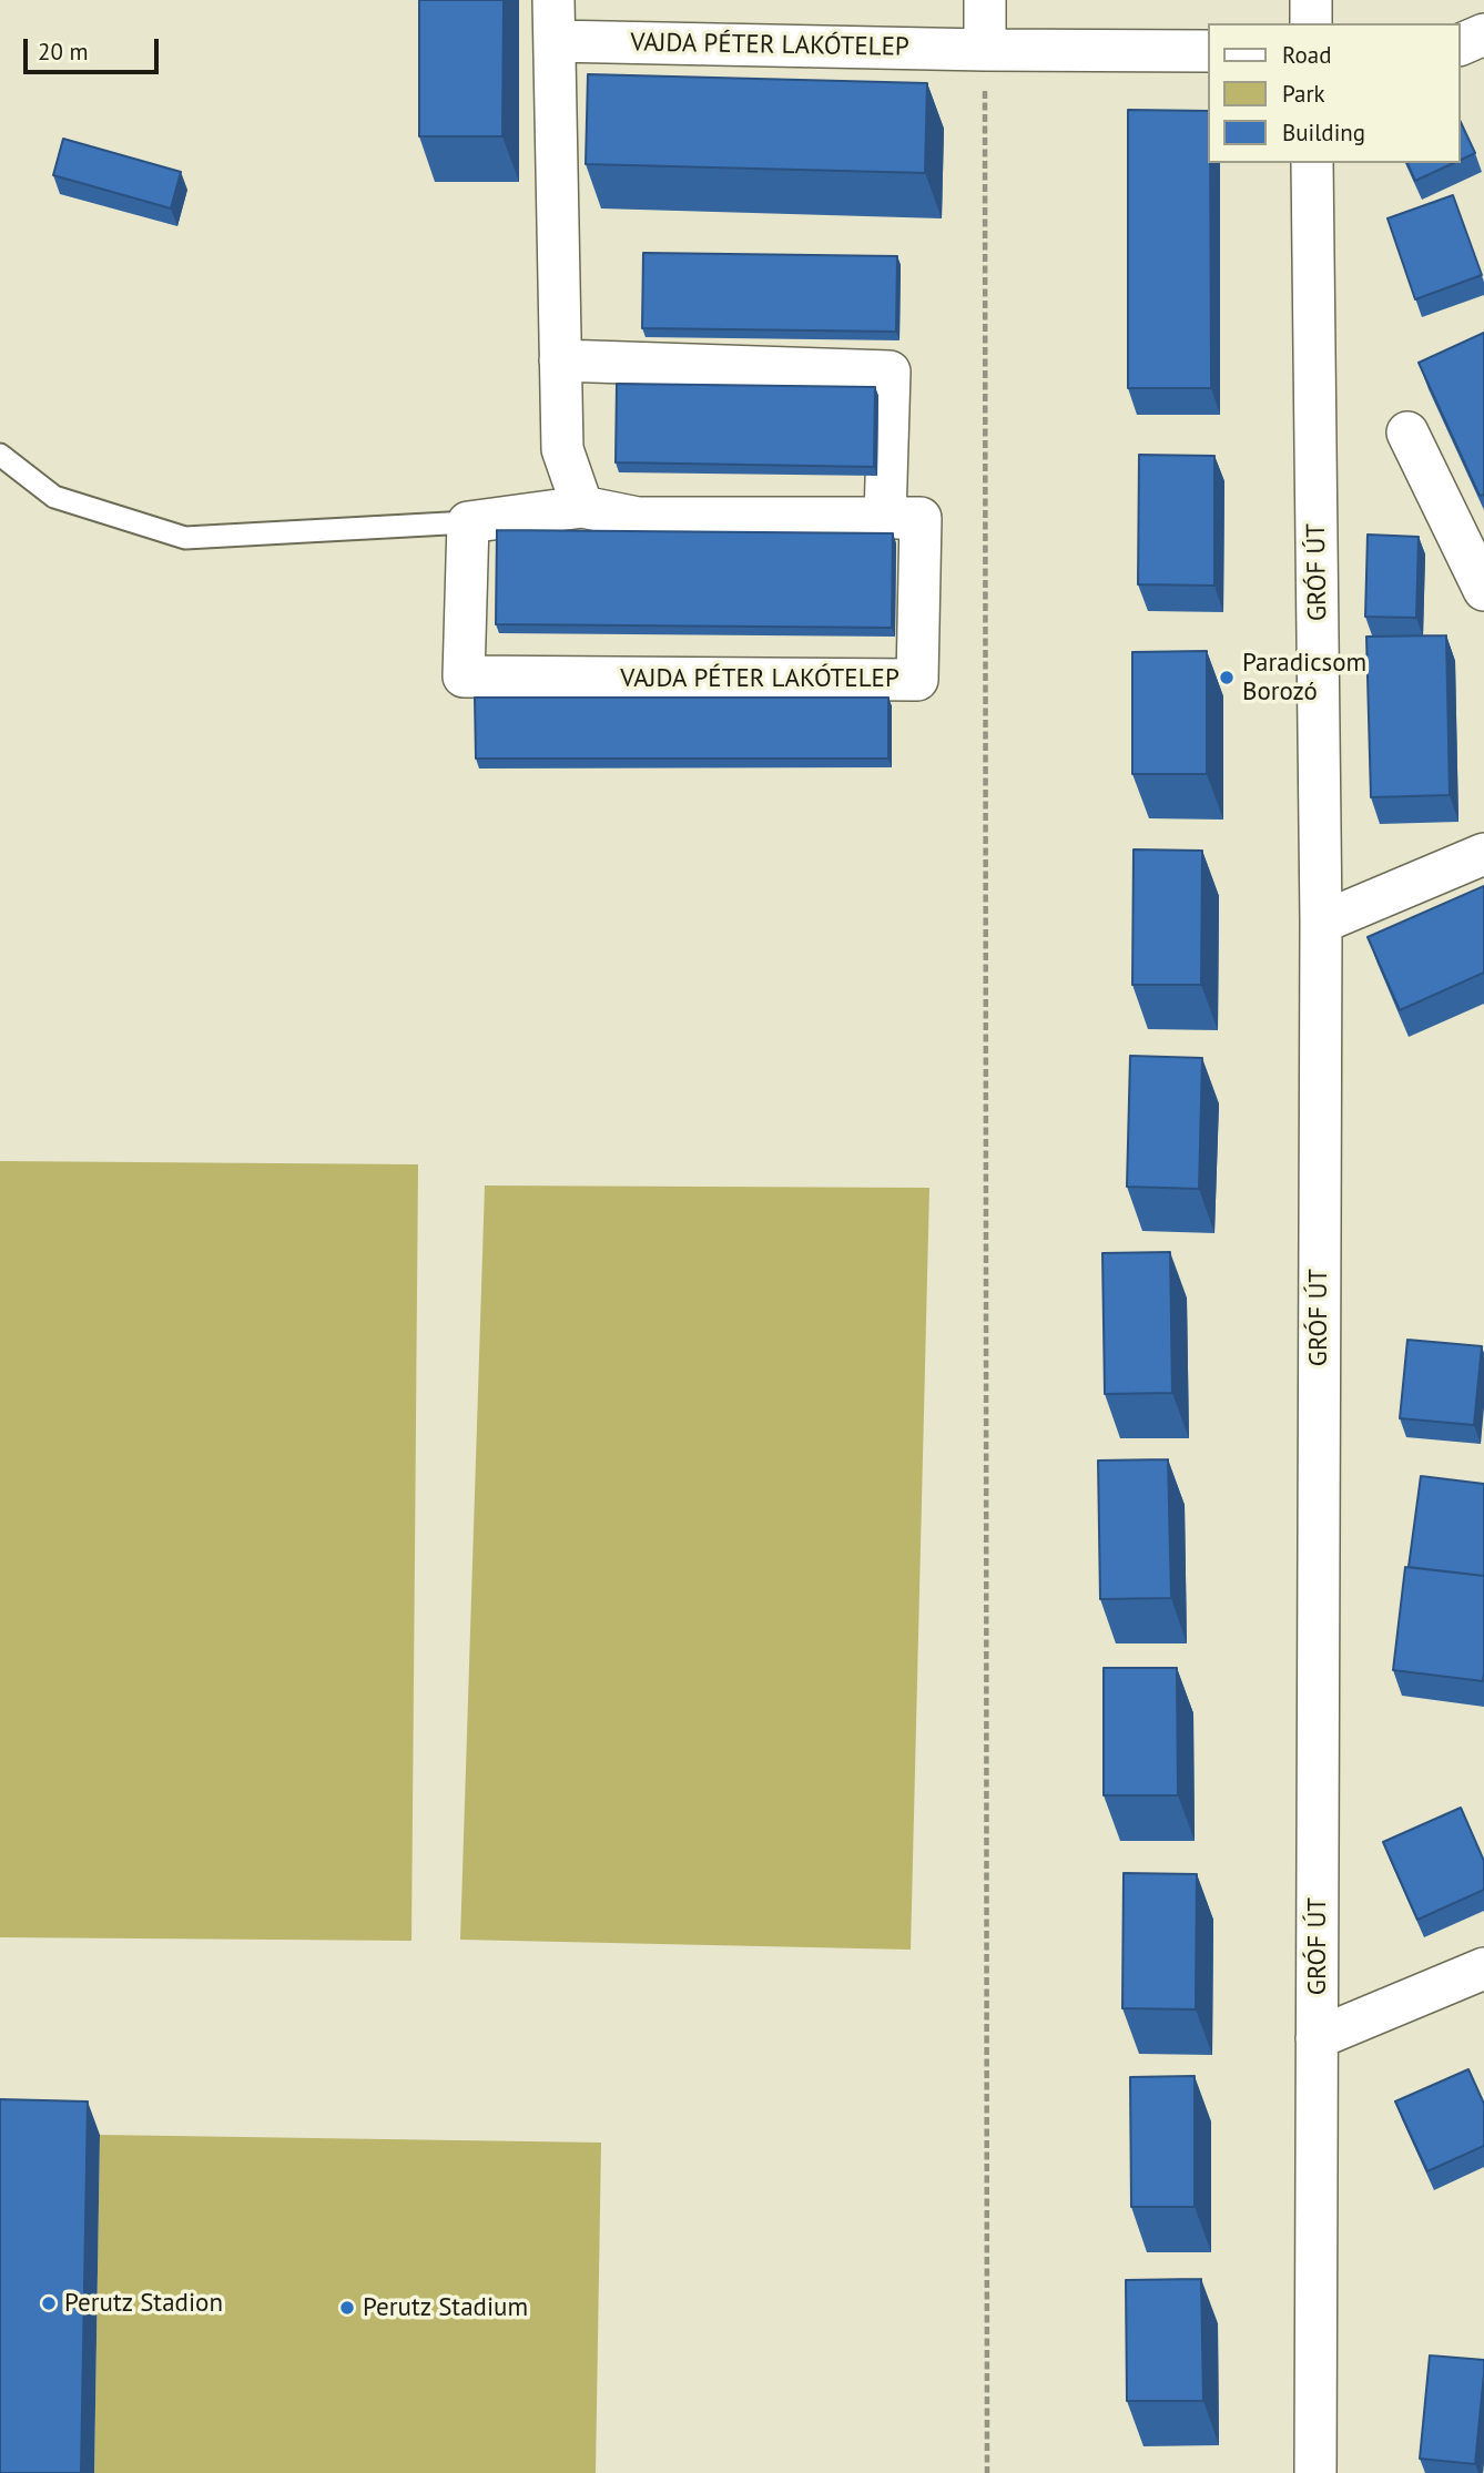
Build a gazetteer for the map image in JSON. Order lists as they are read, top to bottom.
{
  "streets": {
    "street": ["VAJDA PÉTER LAKÓTELEP", "GRÓF ÚT"]
  },
  "places": ["Paradicsom Borozó", "Perutz Stadion", "Perutz Stadium"],
  "legend": ["Road", "Park", "Building"],
  "scale_bar": "20 m"
}
